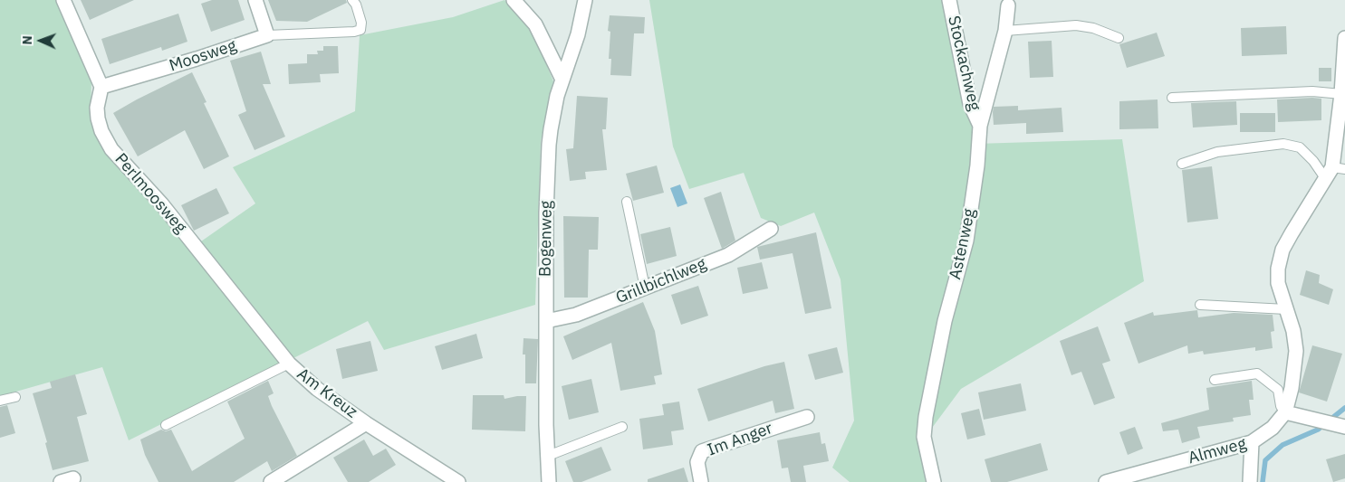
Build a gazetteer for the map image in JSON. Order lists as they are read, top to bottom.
{
  "streets": {
    "street": [
      "Moosweg",
      "Stockachweg",
      "Perlmoosweg",
      "Bogenweg",
      "Astenweg",
      "Grillbichlweg",
      "Am Kreuz",
      "Im Anger",
      "Almweg"
    ]
  },
  "crossings": [
    ["Moosweg", "Perlmoosweg"],
    ["Stockachweg", "Astenweg"],
    ["Perlmoosweg", "Am Kreuz"],
    ["Bogenweg", "Grillbichlweg"]
  ],
  "north": "left"
}
